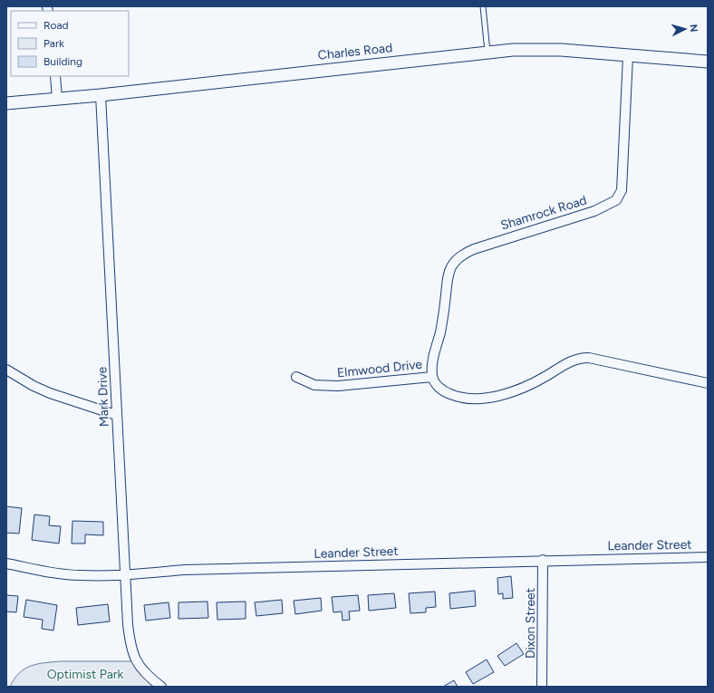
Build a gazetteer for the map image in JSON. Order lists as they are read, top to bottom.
{
  "streets": {
    "street": [
      "Charles Road",
      "Shamrock Road",
      "Elmwood Drive",
      "Mark Drive",
      "Leander Street",
      "Dixon Street"
    ]
  },
  "crossings": [
    ["Charles Road", "Shamrock Road"],
    ["Charles Road", "Mark Drive"],
    ["Shamrock Road", "Elmwood Drive"],
    ["Mark Drive", "Leander Street"],
    ["Leander Street", "Dixon Street"]
  ],
  "parks": ["Optimist Park"],
  "legend": ["Road", "Park", "Building"],
  "north": "right"
}
